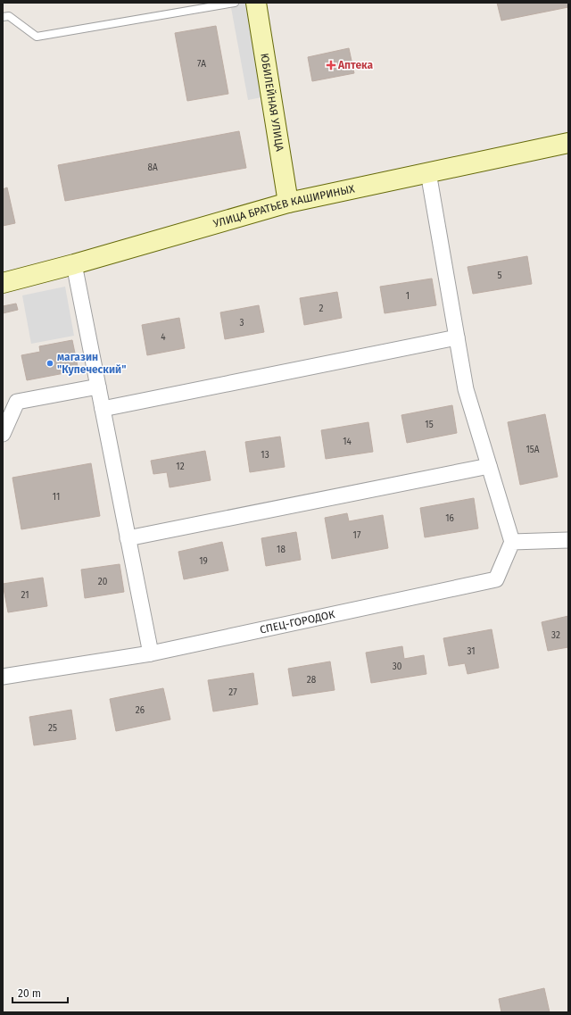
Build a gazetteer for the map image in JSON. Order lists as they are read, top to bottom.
{
  "streets": {
    "main road": ["ЮБИЛЕЙНАЯ УЛИЦА", "УЛИЦА БРАТЬЕВ КАШИРИНЫХ"],
    "street": ["СПЕЦ-ГОРОДОК"]
  },
  "crossings": [
    ["ЮБИЛЕЙНАЯ УЛИЦА", "УЛИЦА БРАТЬЕВ КАШИРИНЫХ"]
  ],
  "places": {
    "health": ["Аптека"],
    "other": ["магазин \"Купеческий\""]
  },
  "house_numbers": [
    "7А",
    "8А",
    "5",
    "1",
    "2",
    "3",
    "4",
    "15",
    "14",
    "15А",
    "13",
    "12",
    "11",
    "16",
    "17",
    "18",
    "19",
    "20",
    "21",
    "32",
    "31",
    "30",
    "28",
    "27",
    "26",
    "25"
  ],
  "scale_bar": "20 m"
}
